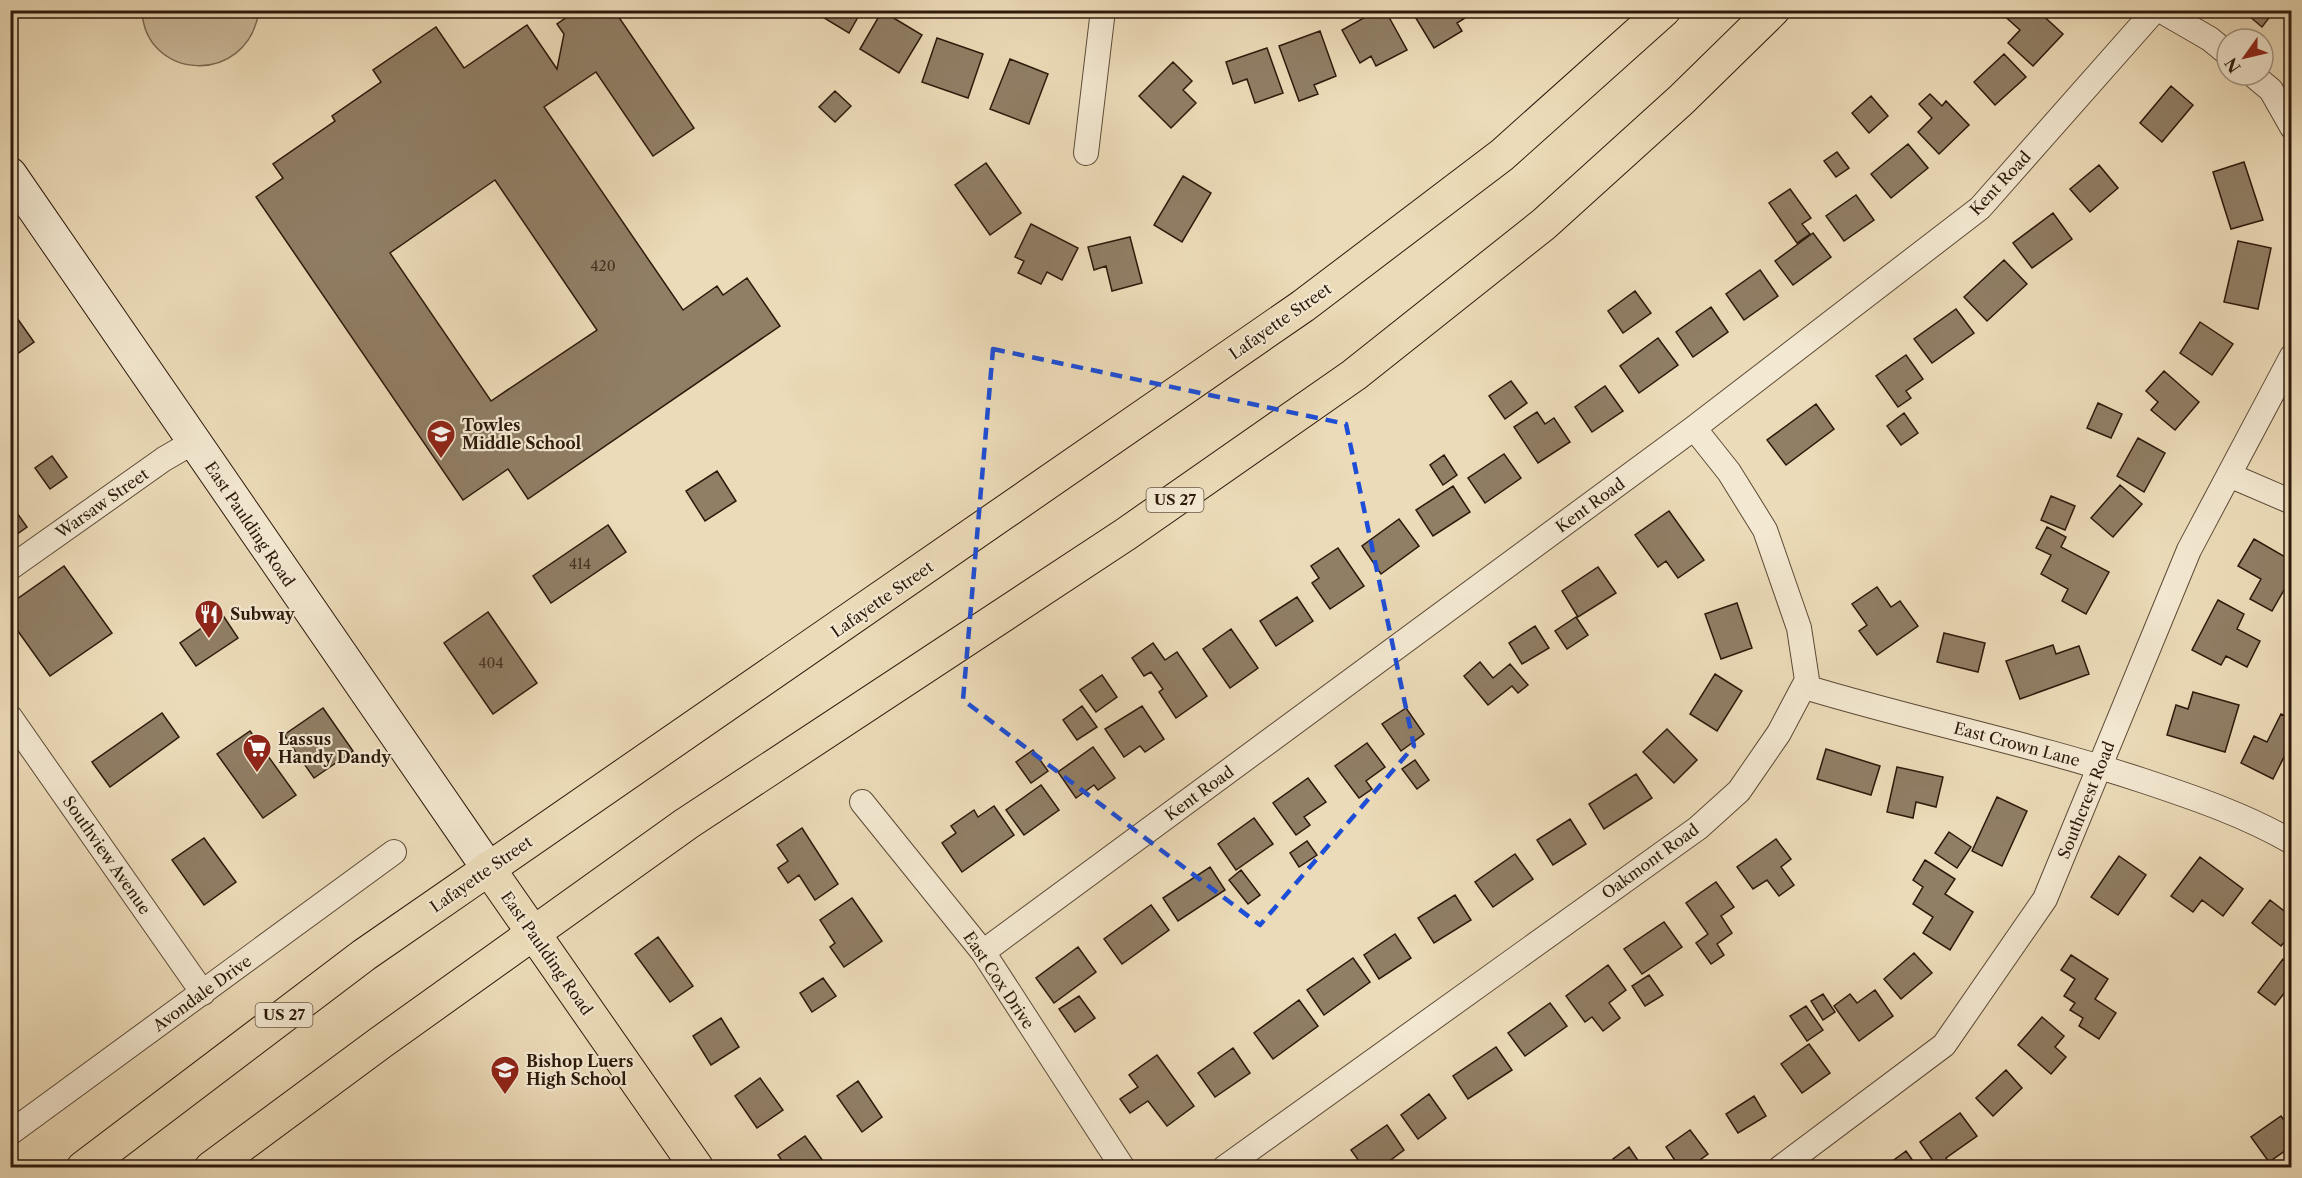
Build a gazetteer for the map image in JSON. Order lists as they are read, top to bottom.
{
  "streets": {
    "main road": ["Lafayette Street", "US 27", "East Paulding Road"],
    "street": [
      "Kent Road",
      "Warsaw Street",
      "East Crown Lane",
      "Southcrest Road",
      "Southview Avenue",
      "Oakmont Road",
      "East Cox Drive",
      "Avondale Drive"
    ]
  },
  "crossings": [
    ["Kent Road", "East Cox Drive"],
    ["Lafayette Street", "East Paulding Road"],
    ["US 27", "East Paulding Road"],
    ["Warsaw Street", "East Paulding Road"],
    ["East Crown Lane", "Southcrest Road"],
    ["East Crown Lane", "Oakmont Road"],
    ["Southview Avenue", "Avondale Drive"]
  ],
  "places": {
    "school or university": ["Towles Middle School", "Bishop Luers High School"],
    "restaurant": ["Subway"],
    "supermarket": ["Lassus Handy Dandy"]
  },
  "house_numbers": ["420", "414", "404"],
  "north": "bottom left"
}
